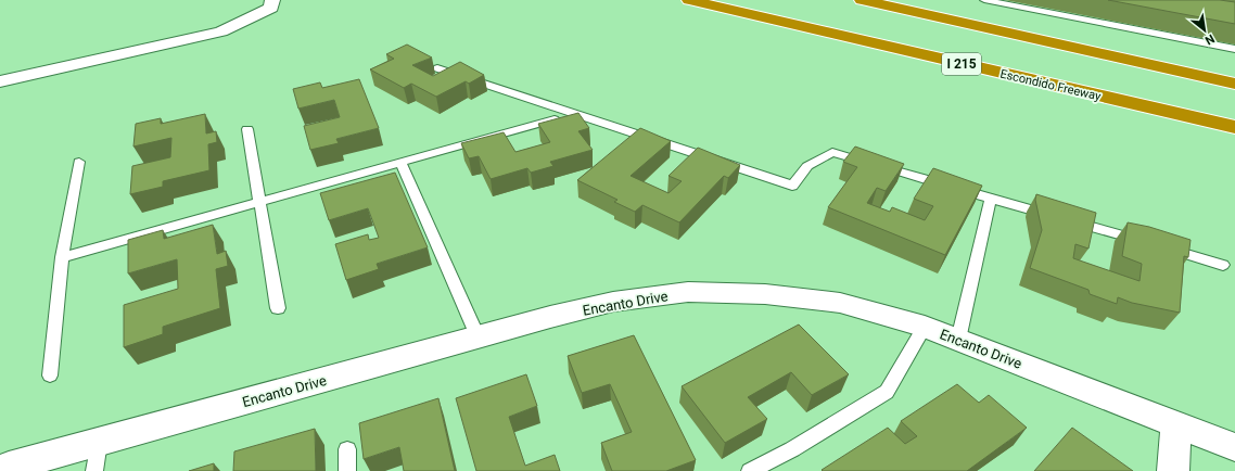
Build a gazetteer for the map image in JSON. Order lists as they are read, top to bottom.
{
  "streets": {
    "highway": ["I 215", "Escondido Freeway"],
    "street": ["Encanto Drive"]
  },
  "north": "bottom right"
}
